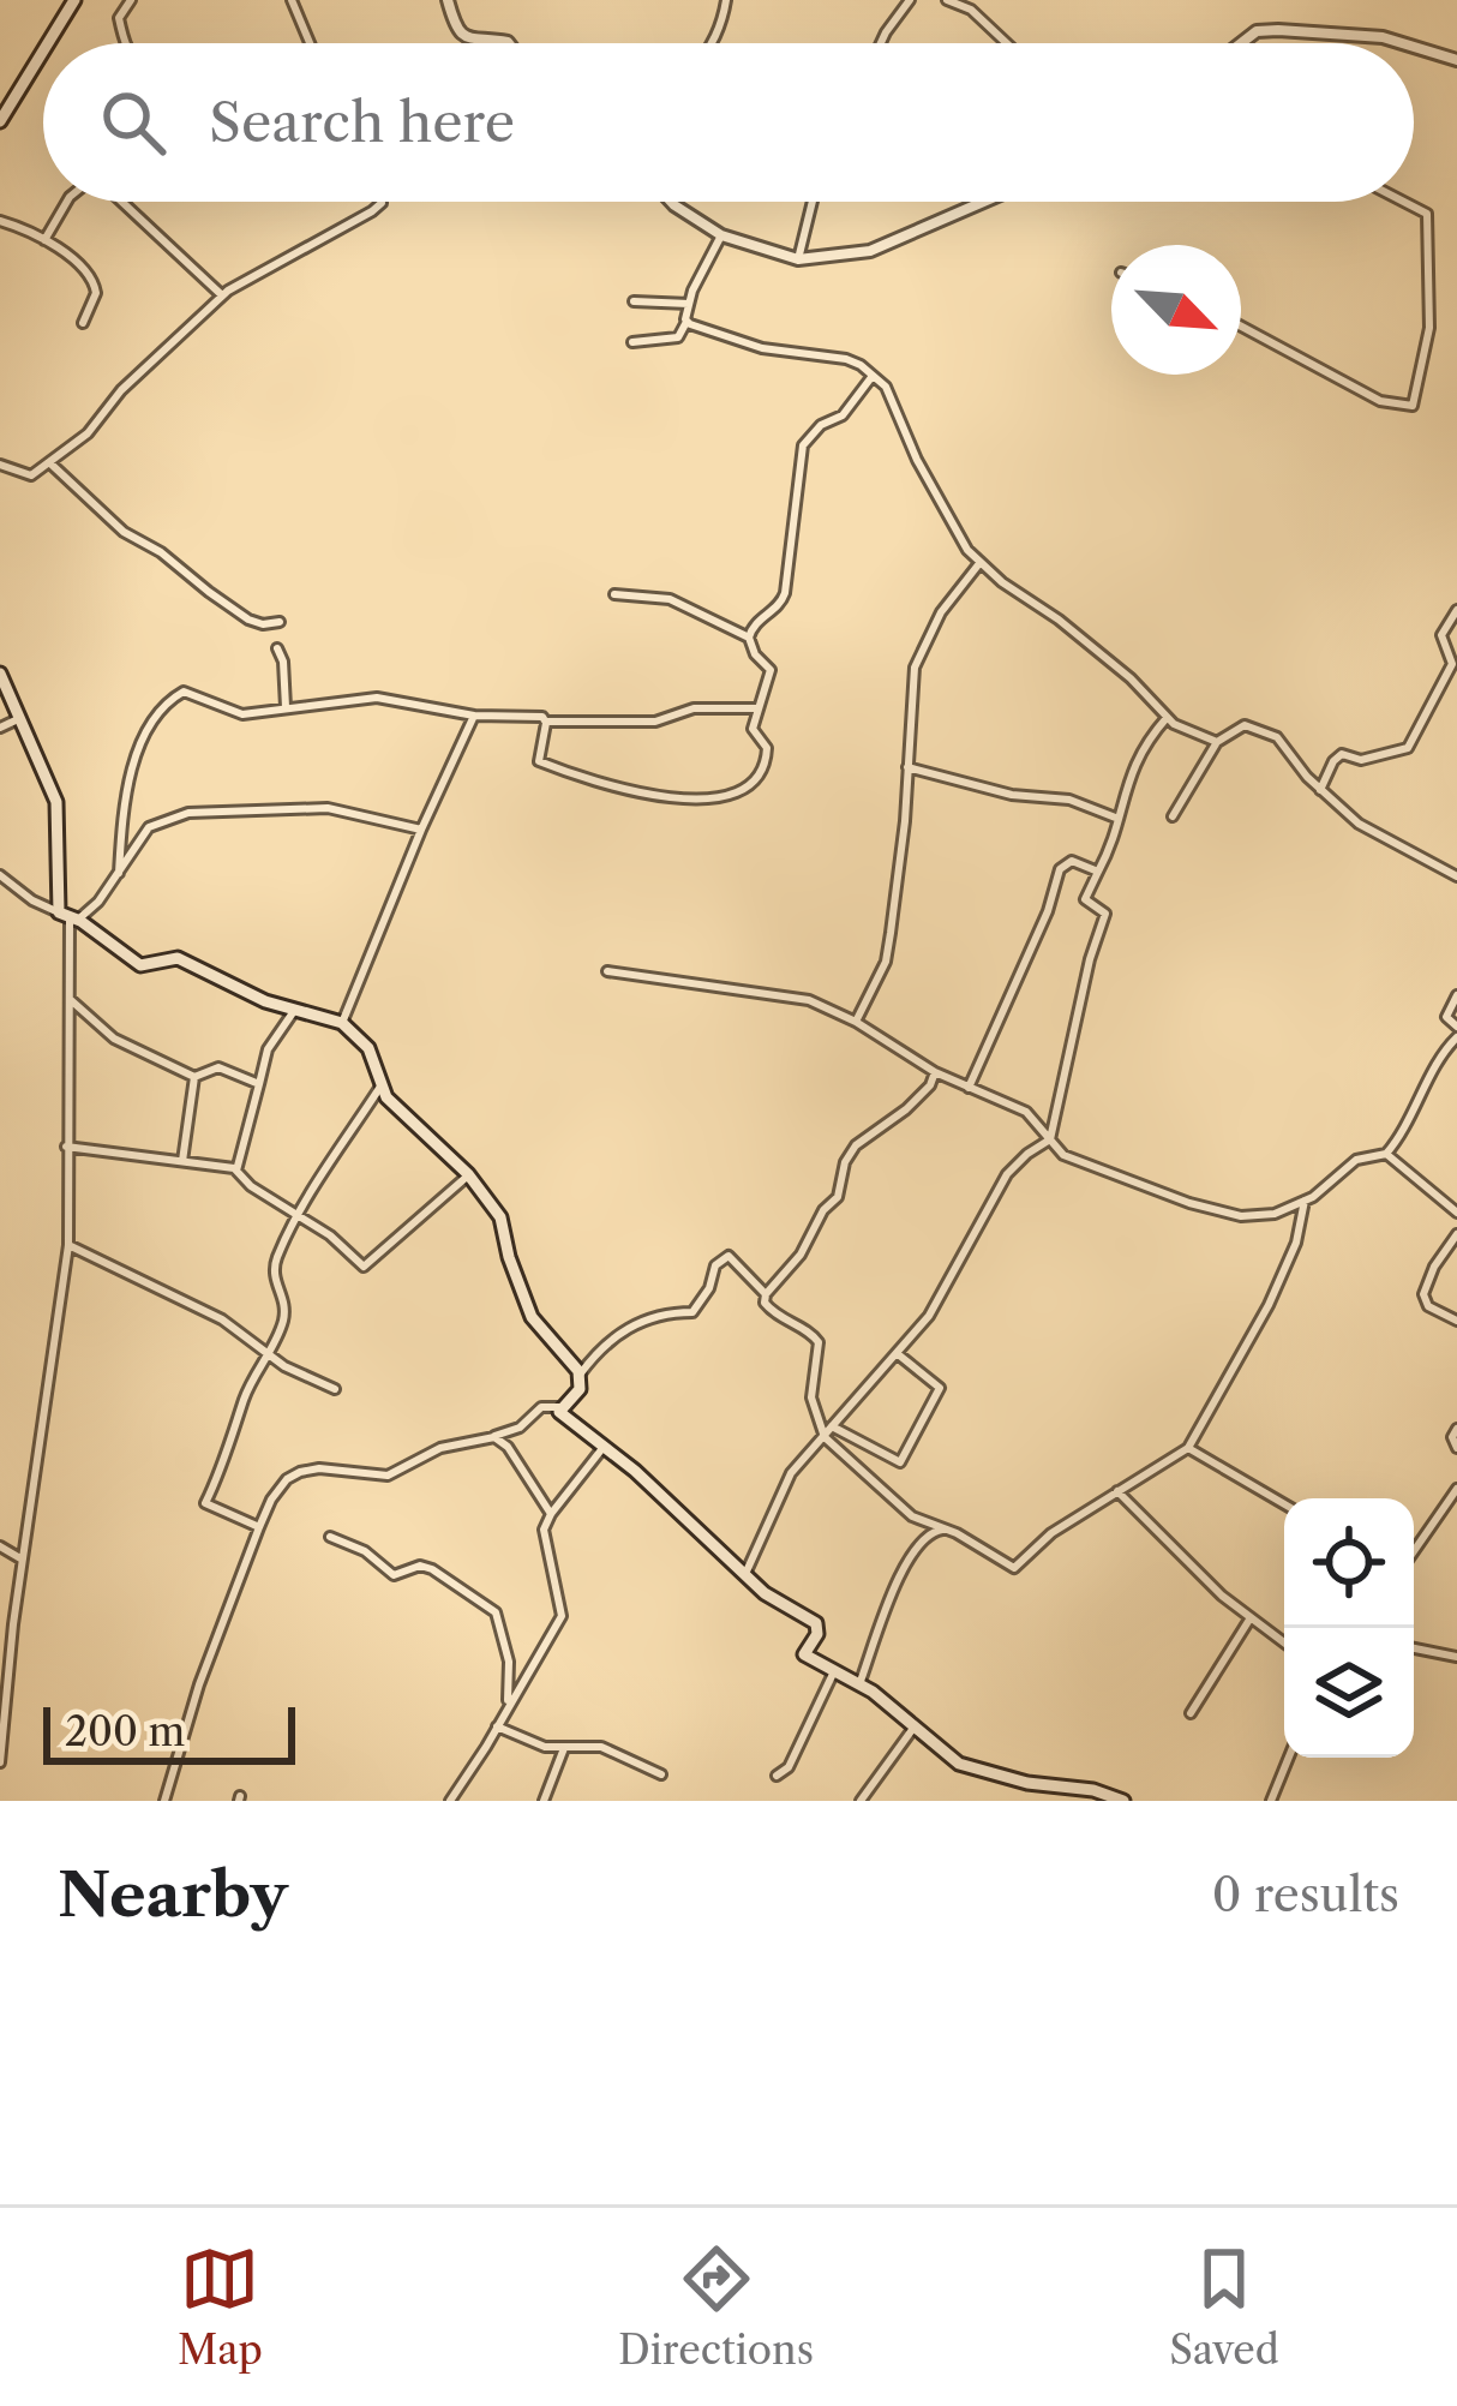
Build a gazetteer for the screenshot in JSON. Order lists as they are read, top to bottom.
{
  "scale_bar": "200 m",
  "north": "bottom right",
  "page": {
    "search": "Search here",
    "scale": "200 m",
    "heading": ["Nearby", "0 results"],
    "nav": ["Map", "Directions", "Saved"]
  }
}
